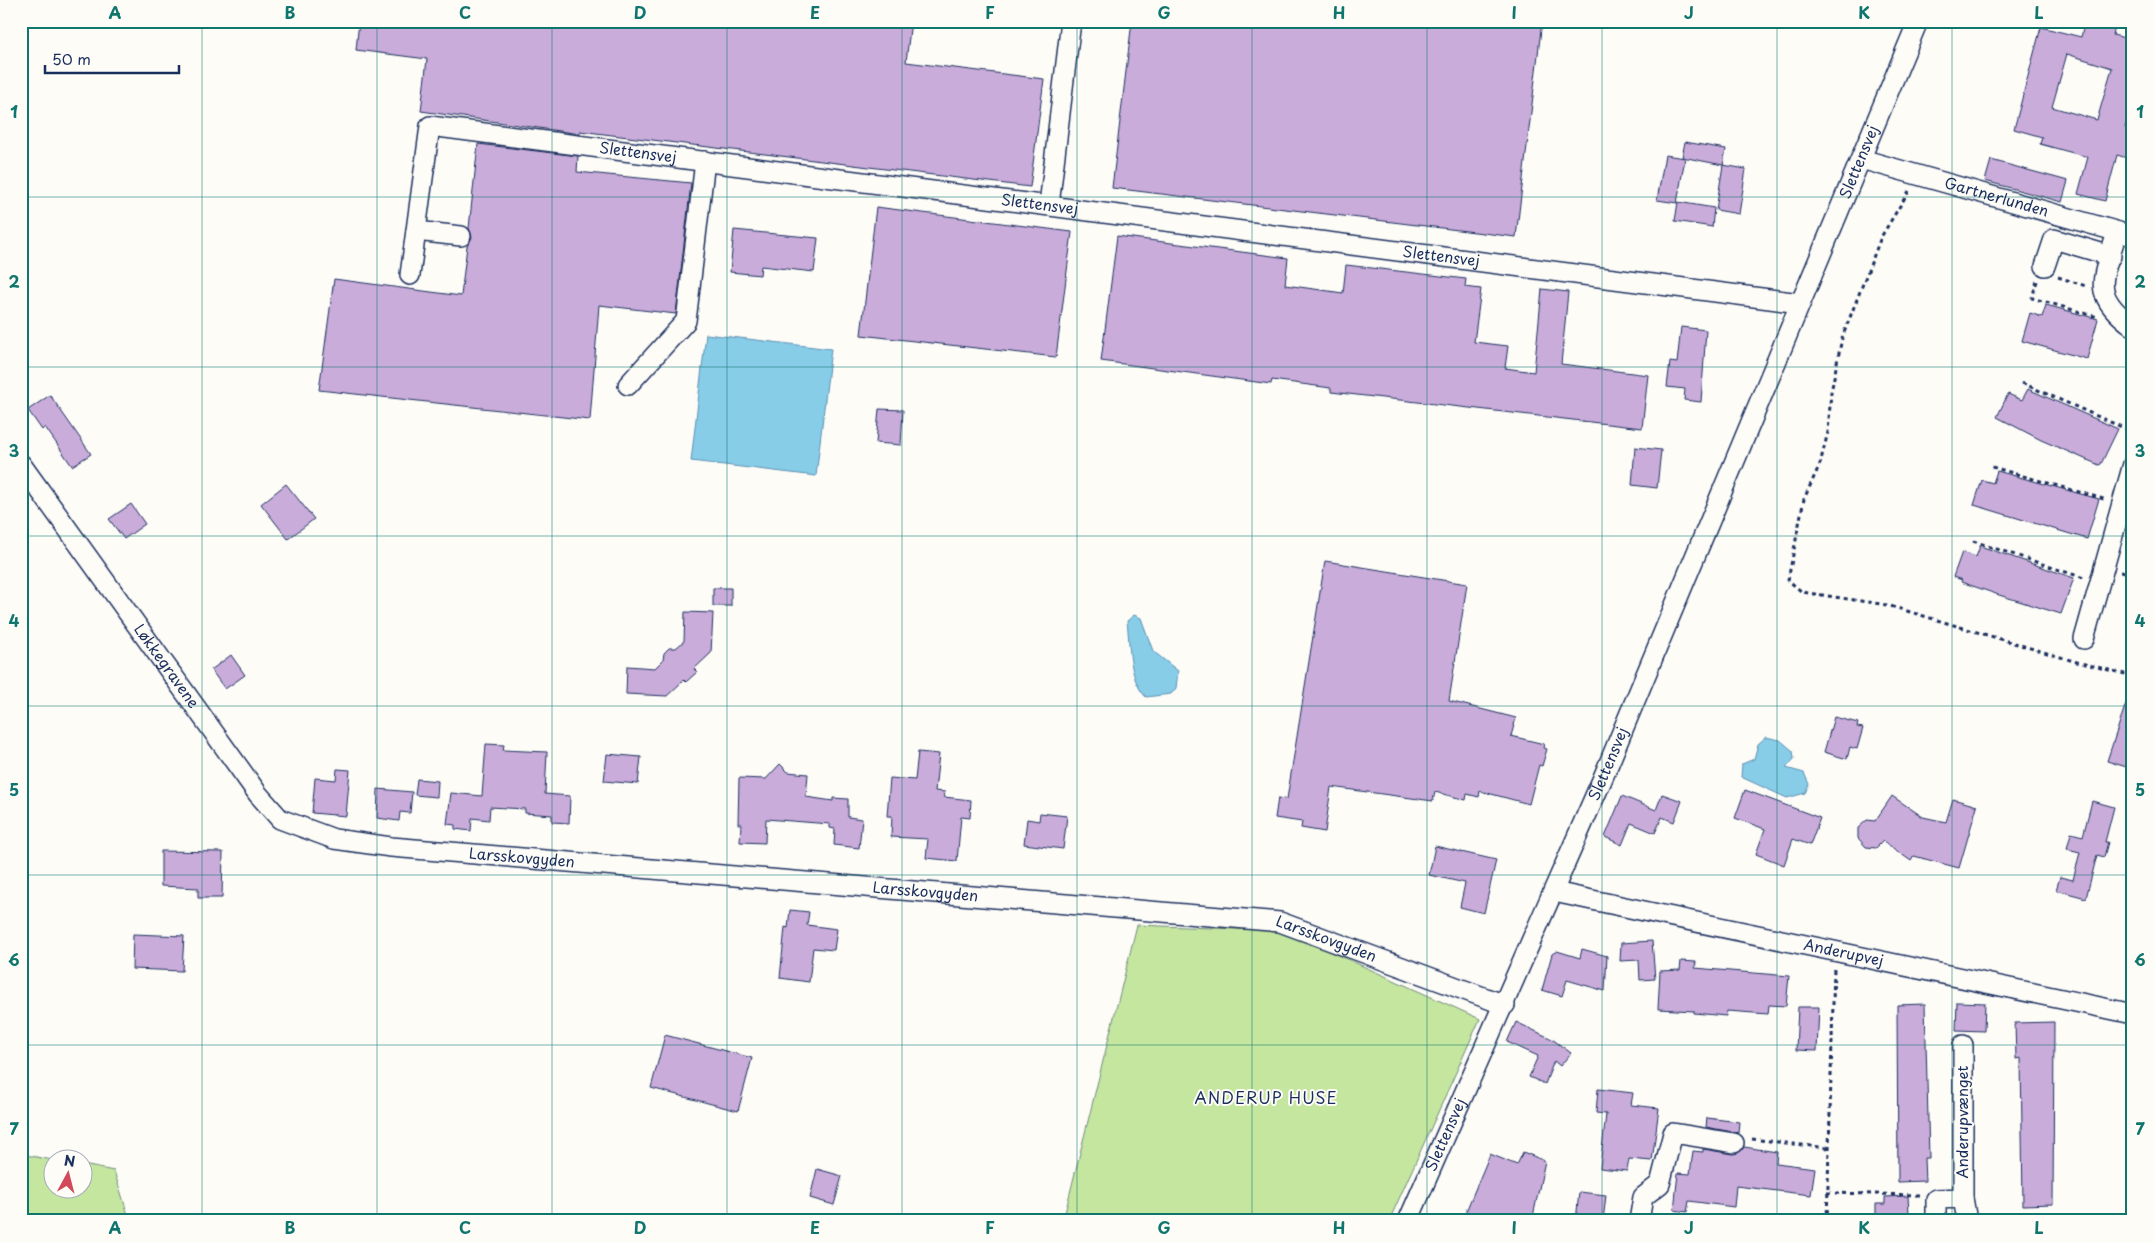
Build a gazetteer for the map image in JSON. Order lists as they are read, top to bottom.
{
  "streets": {
    "street": [
      "Slettensvej",
      "Gartnerlunden",
      "Løkkegravene",
      "Larsskovgyden",
      "Anderupvej",
      "Anderupvænget"
    ]
  },
  "crossings": [
    ["Slettensvej", "Gartnerlunden"],
    ["Slettensvej", "Larsskovgyden"],
    ["Slettensvej", "Anderupvej"],
    ["Løkkegravene", "Larsskovgyden"]
  ],
  "districts": ["ANDERUP HUSE"],
  "scale_bar": "50 m",
  "north": "top",
  "grid": {
    "columns": [
      "A",
      "B",
      "C",
      "D",
      "E",
      "F",
      "G",
      "H",
      "I",
      "J",
      "K",
      "L"
    ],
    "rows": [
      "1",
      "2",
      "3",
      "4",
      "5",
      "6",
      "7"
    ]
  }
}
